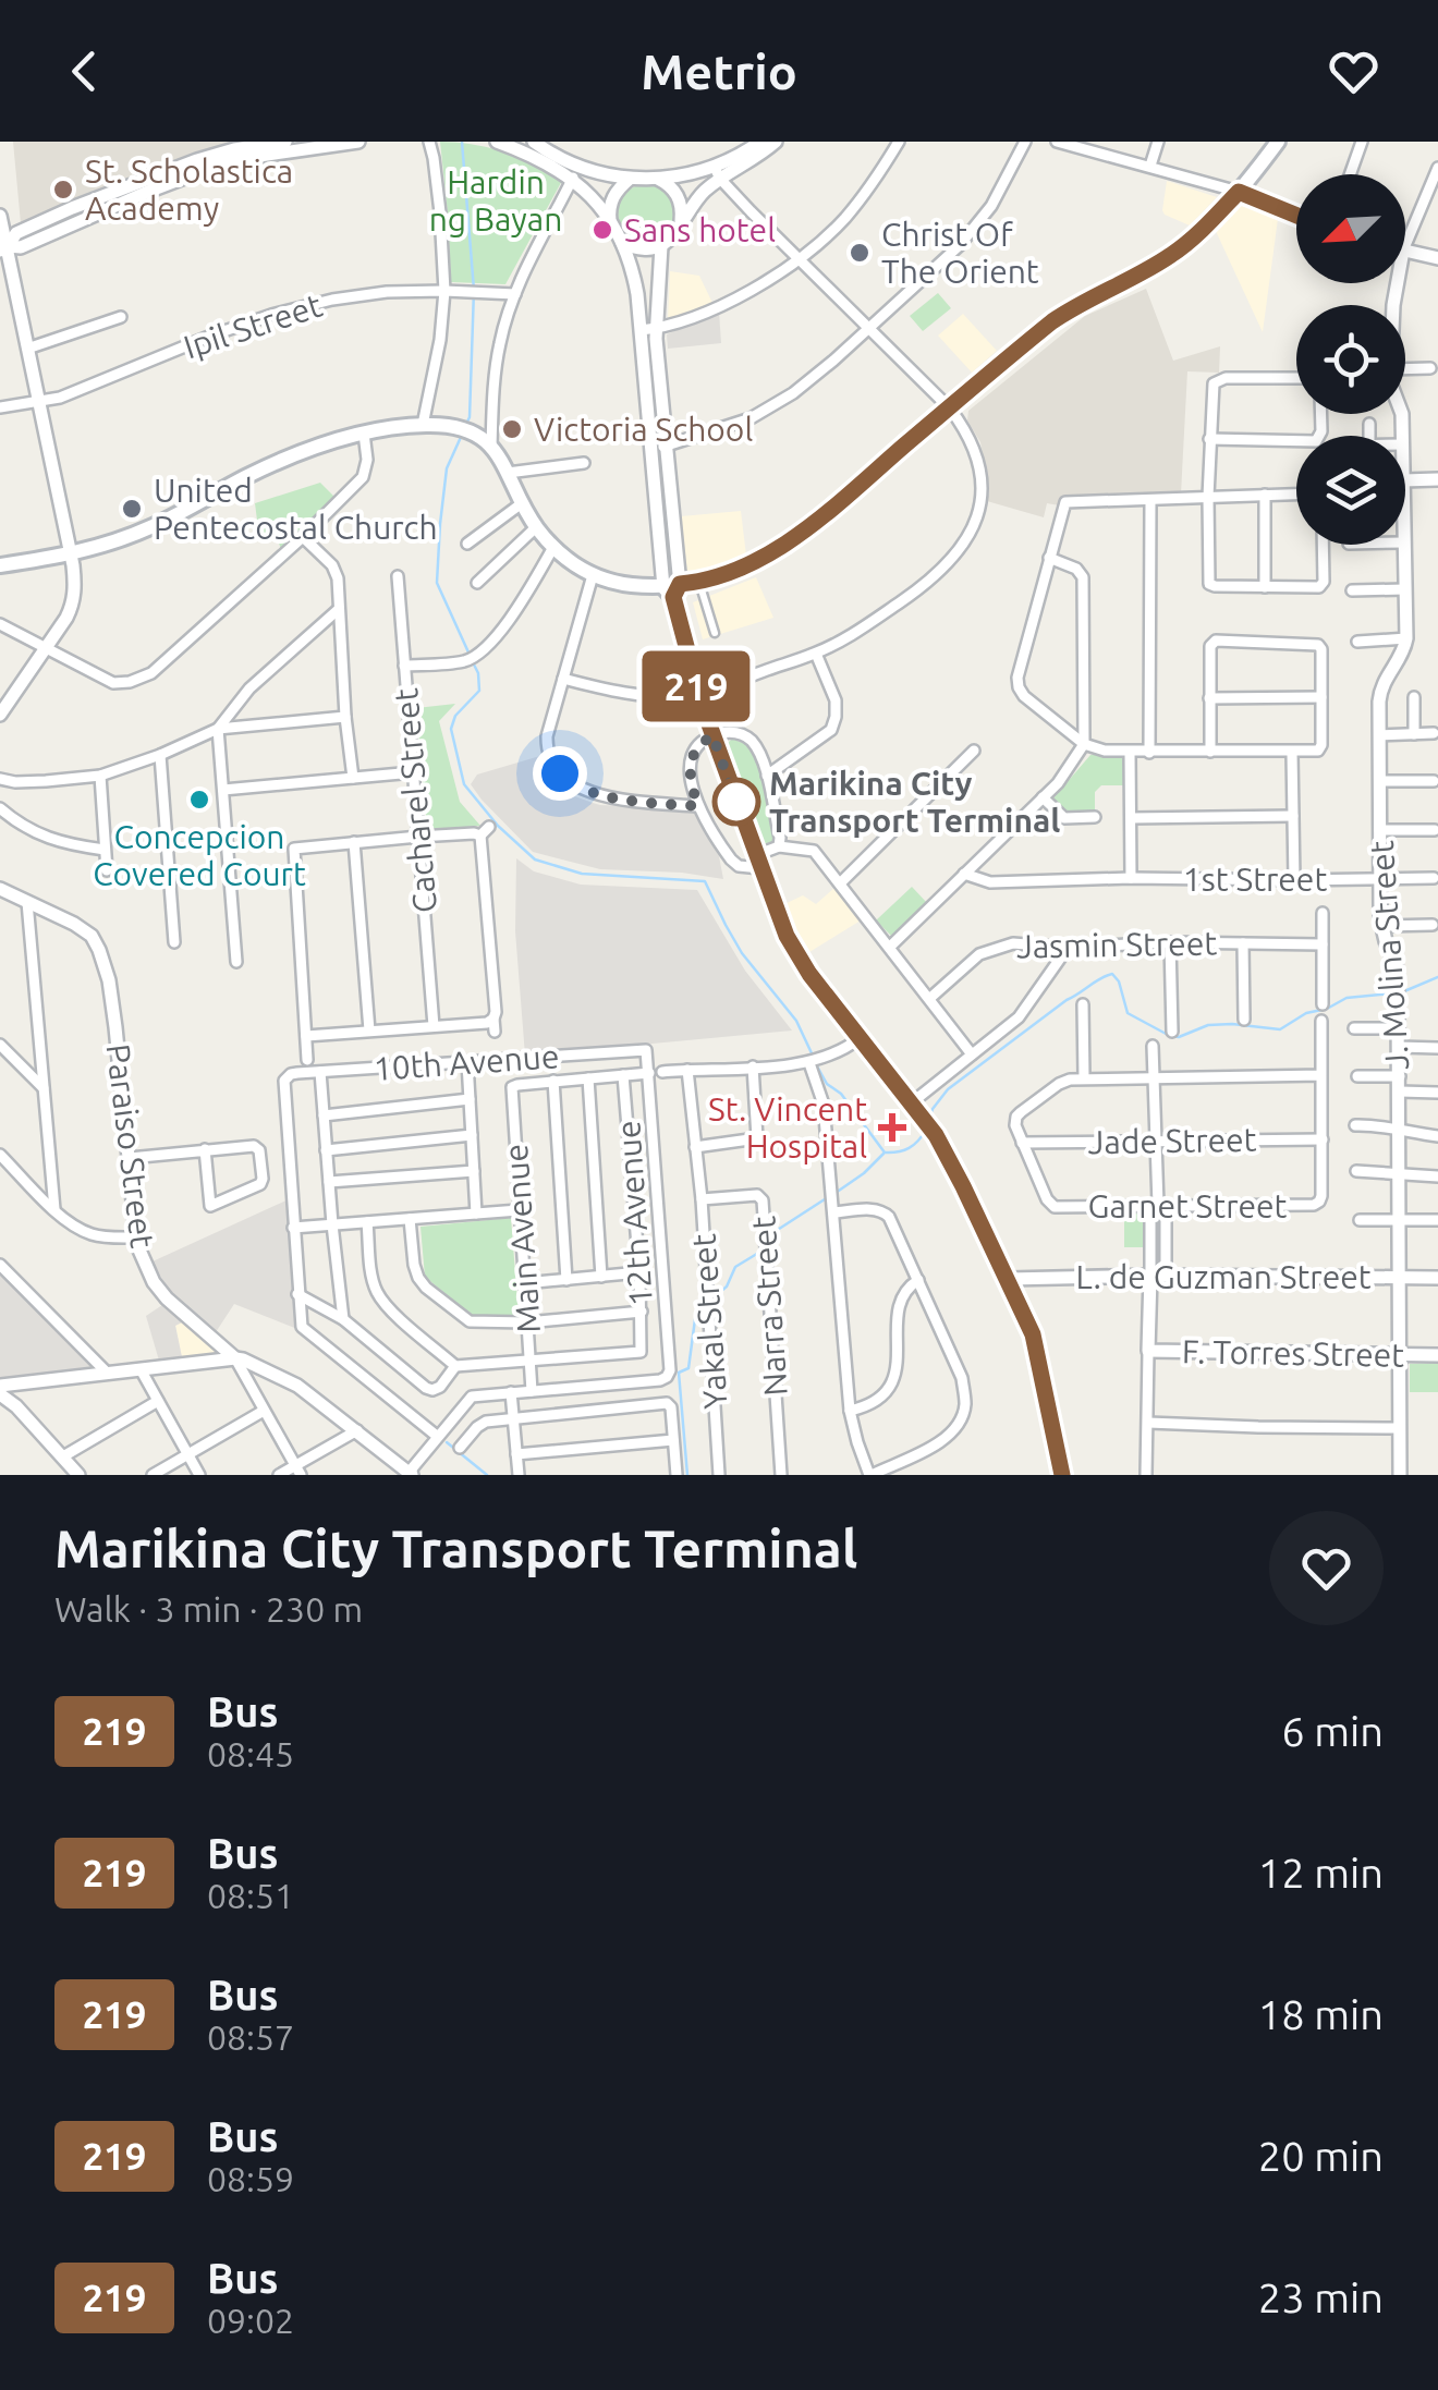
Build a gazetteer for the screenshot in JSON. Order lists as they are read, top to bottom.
{
  "streets": {
    "street": [
      "Ipil Street",
      "Cacharel Street",
      "1st Street",
      "Jasmin Street",
      "J. Molina Street",
      "10th Avenue",
      "Jade Street",
      "Paraiso Street",
      "Garnet Street",
      "12th Avenue",
      "Main Avenue",
      "L. de Guzman Street",
      "Narra Street",
      "Yakal Street",
      "F. Torres Street"
    ]
  },
  "crossings": [
    ["1st Street", "J. Molina Street"],
    ["J. Molina Street", "L. de Guzman Street"],
    ["J. Molina Street", "F. Torres Street"],
    ["Jade Street", "Garnet Street"],
    ["12th Avenue", "Main Avenue"],
    ["Narra Street", "Yakal Street"]
  ],
  "parks": ["Hardin ng Bayan"],
  "places": {
    "other": [
      "St. Scholastica Academy",
      "Sans hotel",
      "Christ Of The Orient",
      "Victoria School",
      "United Pentecostal Church",
      "Concepcion Covered Court",
      "Marikina City Transport Terminal"
    ],
    "health": ["St. Vincent Hospital"]
  },
  "lines": ["bus line 219"],
  "north": "bottom left",
  "page": {
    "header": "Metrio",
    "on_map": "219",
    "heading": ["Marikina City Transport Terminal", "Walk · 3 min · 230 m"],
    "list": [
      {
        "mark": "219",
        "name": "Bus",
        "note": "08:45",
        "value": "6 min"
      },
      {
        "mark": "219",
        "name": "Bus",
        "note": "08:51",
        "value": "12 min"
      },
      {
        "mark": "219",
        "name": "Bus",
        "note": "08:57",
        "value": "18 min"
      },
      {
        "mark": "219",
        "name": "Bus",
        "note": "08:59",
        "value": "20 min"
      },
      {
        "mark": "219",
        "name": "Bus",
        "note": "09:02",
        "value": "23 min"
      }
    ]
  }
}
